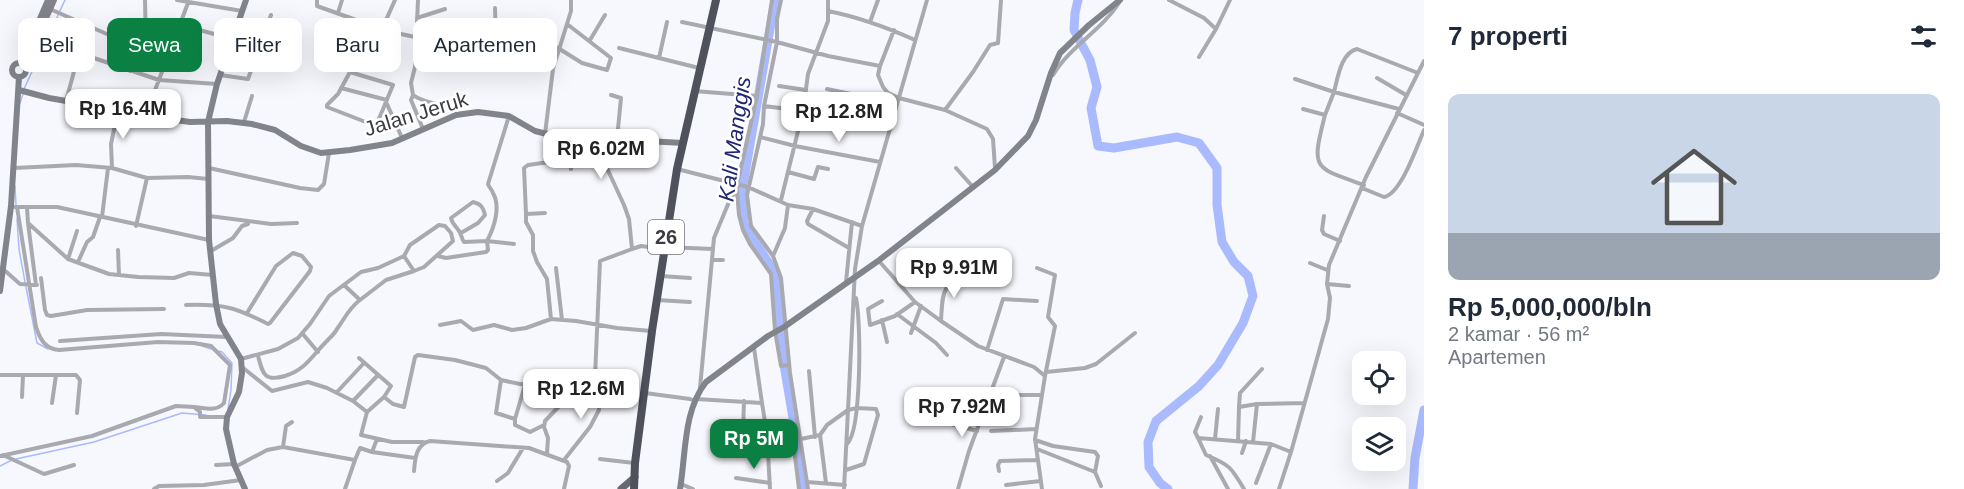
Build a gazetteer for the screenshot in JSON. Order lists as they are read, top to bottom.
{
  "streets": {
    "highway": ["26"],
    "street": ["Jalan Jeruk"]
  },
  "crossings": [
    ["Jalan Jeruk", "26"]
  ],
  "water": ["Kali Manggis"],
  "page": {
    "heading": "7 properti",
    "chip": [
      "Beli",
      "Sewa",
      "Filter",
      "Baru",
      "Apartemen"
    ],
    "list": [
      {
        "name": "Rp 5,000,000/bln",
        "note": "2 kamar · 56 m² · Apartemen"
      }
    ],
    "price": [
      "Rp 16.4M",
      "Rp 12.8M",
      "Rp 6.02M",
      "Rp 9.91M",
      "Rp 12.6M",
      "Rp 7.92M",
      "Rp 5M"
    ]
  }
}
